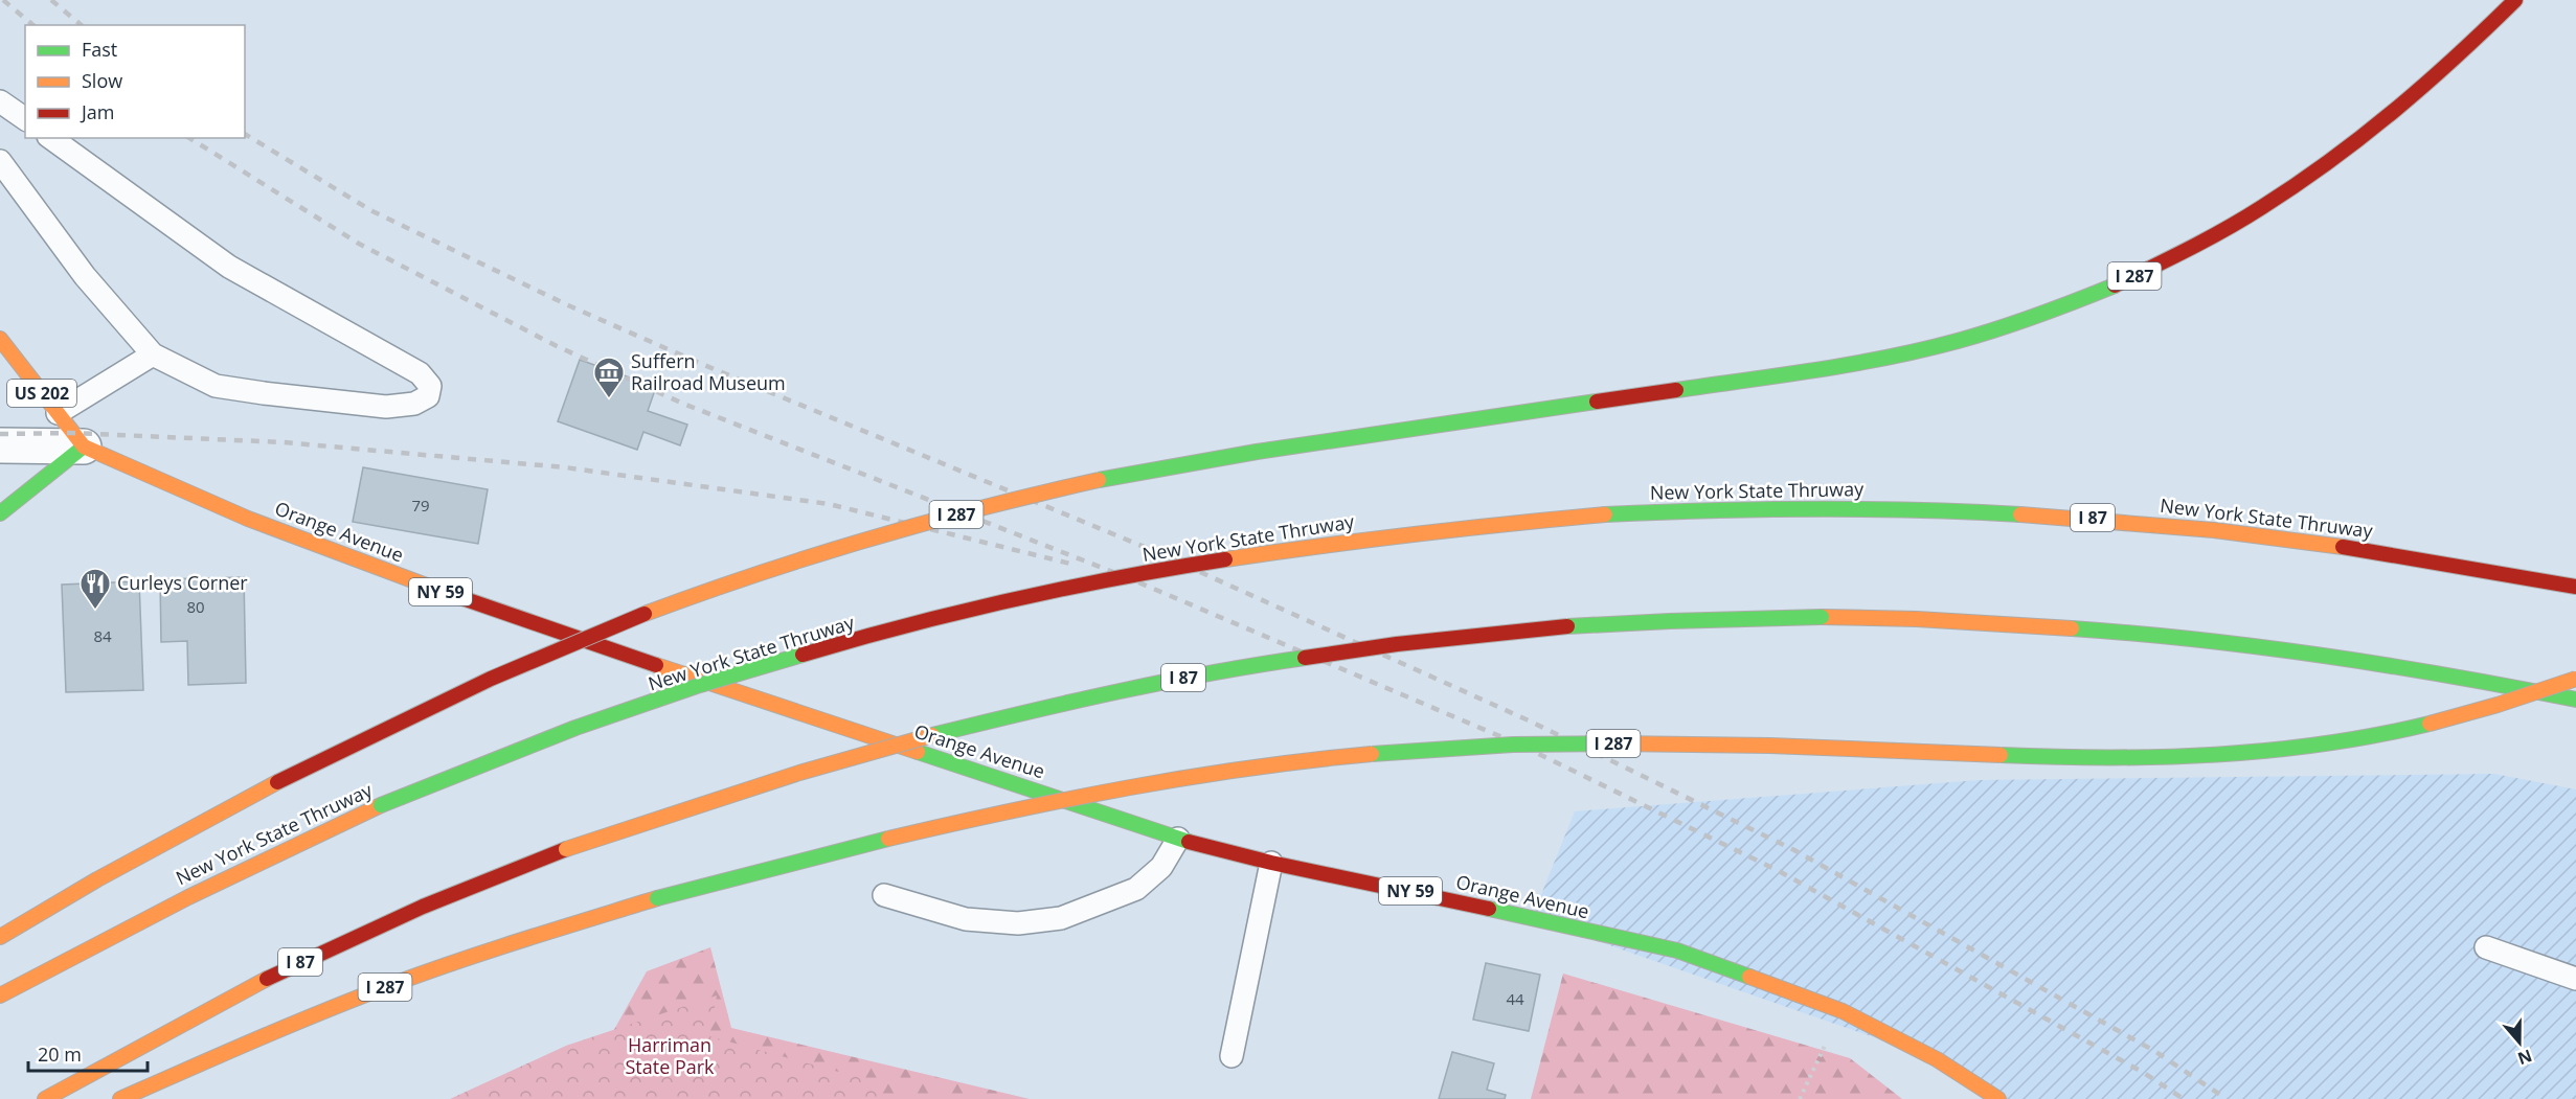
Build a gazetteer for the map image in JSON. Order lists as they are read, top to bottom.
{
  "streets": {
    "main road": [
      "I 287",
      "US 202",
      "New York State Thruway",
      "I 87",
      "Orange Avenue",
      "NY 59"
    ]
  },
  "parks": ["Harriman State Park"],
  "places": {
    "museum": ["Suffern Railroad Museum"],
    "restaurant": ["Curleys Corner"]
  },
  "house_numbers": [
    "79",
    "80",
    "84",
    "44"
  ],
  "legend": ["Fast", "Slow", "Jam"],
  "scale_bar": "20 m",
  "north": "bottom"
}
